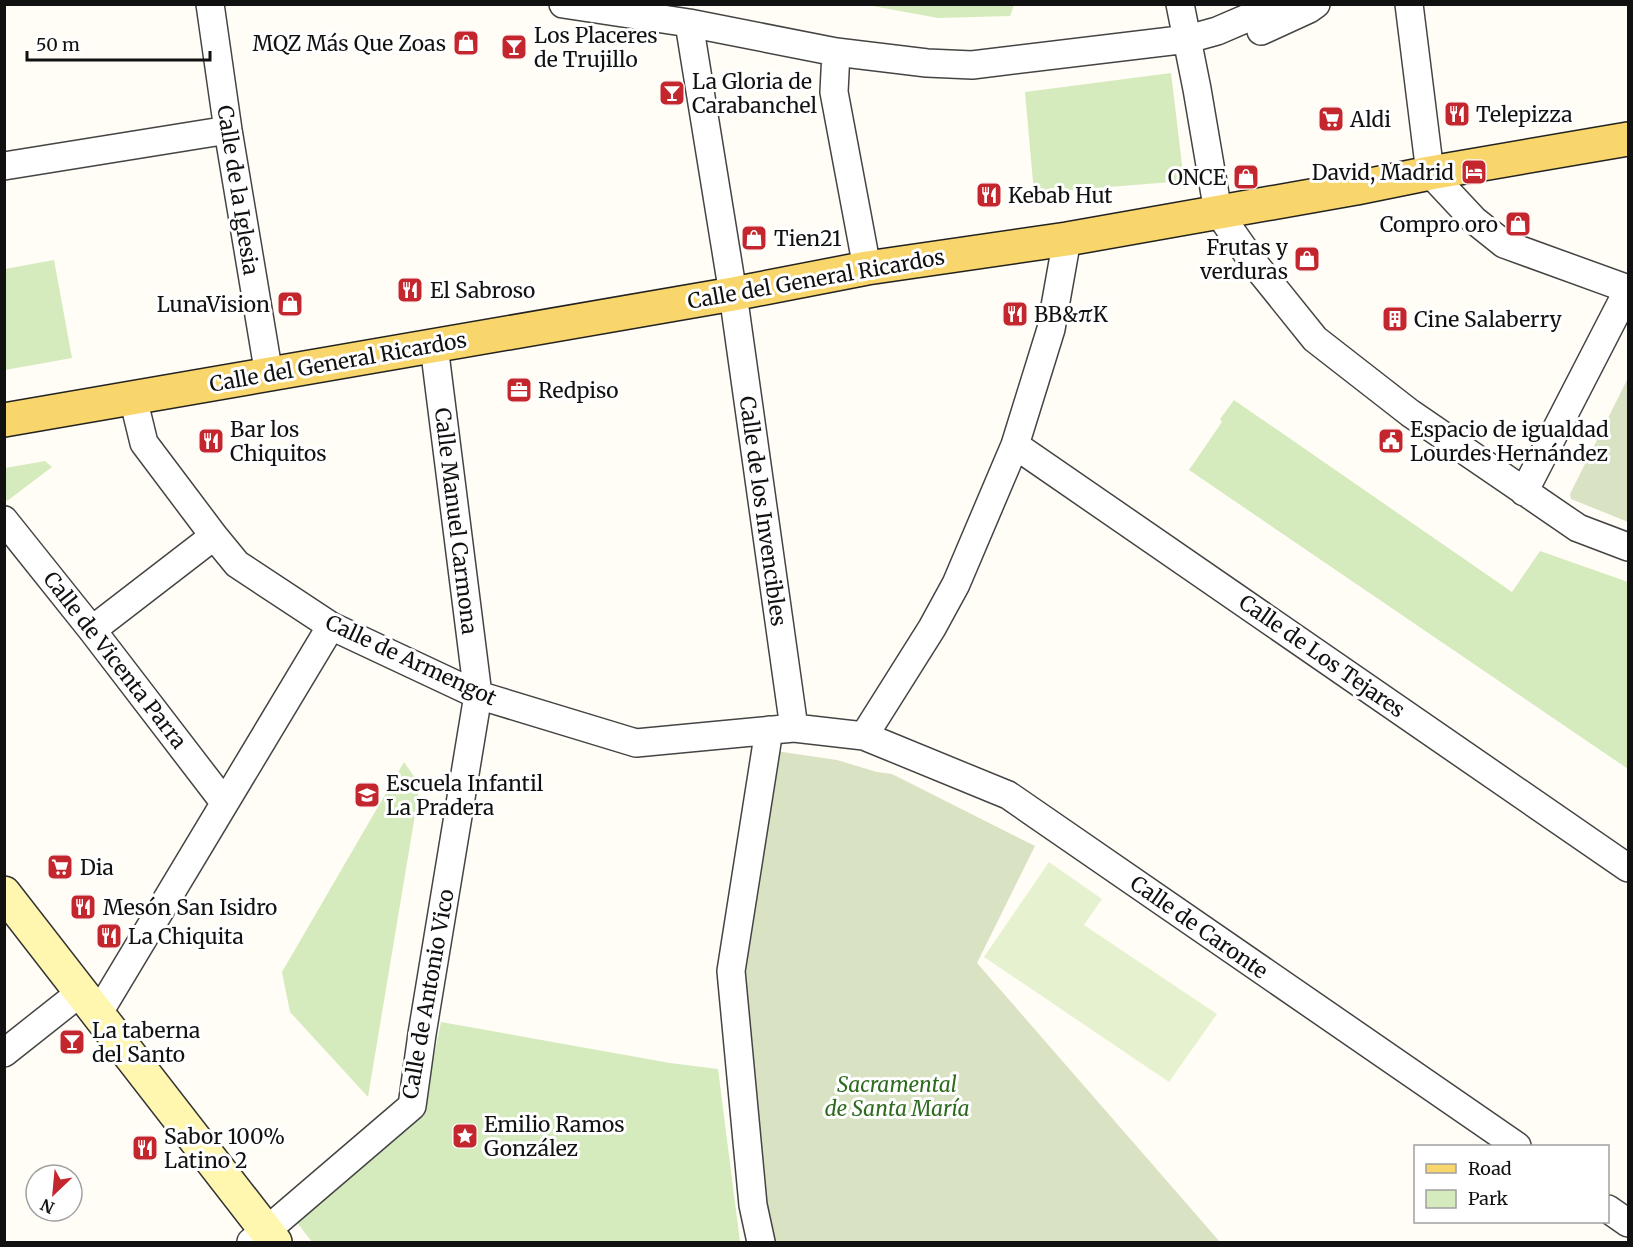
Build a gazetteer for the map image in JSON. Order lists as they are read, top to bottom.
{
  "streets": {
    "main road": ["Calle del General Ricardos"],
    "street": [
      "Calle de la Iglesia",
      "Calle de los Invencibles",
      "Calle Manuel Carmona",
      "Calle de Los Tejares",
      "Calle de Vicenta Parra",
      "Calle de Armengot",
      "Calle de Caronte",
      "Calle de Antonio Vico"
    ]
  },
  "crossings": [
    ["Calle de la Iglesia", "Calle del General Ricardos"],
    ["Calle del General Ricardos", "Calle de los Invencibles"],
    ["Calle del General Ricardos", "Calle Manuel Carmona"],
    ["Calle del General Ricardos", "Calle de Armengot"],
    ["Calle de los Invencibles", "Calle de Armengot"],
    ["Calle Manuel Carmona", "Calle de Armengot"],
    ["Calle Manuel Carmona", "Calle de Antonio Vico"],
    ["Calle de Armengot", "Calle de Caronte"],
    ["Calle de Armengot", "Calle de Antonio Vico"]
  ],
  "parks": ["Sacramental de Santa María"],
  "places": {
    "shop": [
      "MQZ Más Que Zoas",
      "ONCE",
      "Compro oro",
      "Tien21",
      "Frutas y verduras",
      "LunaVision"
    ],
    "bar": ["Los Placeres de Trujillo", "La Gloria de Carabanchel", "La taberna del Santo"],
    "restaurant": [
      "Telepizza",
      "Kebab Hut",
      "El Sabroso",
      "BB&πK",
      "Bar los Chiquitos",
      "Mesón San Isidro",
      "La Chiquita",
      "Sabor 100% Latino 2"
    ],
    "supermarket": ["Aldi", "Dia"],
    "hotel": ["David, Madrid"],
    "building": ["Cine Salaberry"],
    "office": ["Redpiso"],
    "public building": ["Espacio de igualdad Lourdes Hernández"],
    "school or university": ["Escuela Infantil La Pradera"],
    "place": ["Emilio Ramos González"]
  },
  "legend": ["Road", "Park"],
  "scale_bar": "50 m",
  "north": "bottom left"
}
